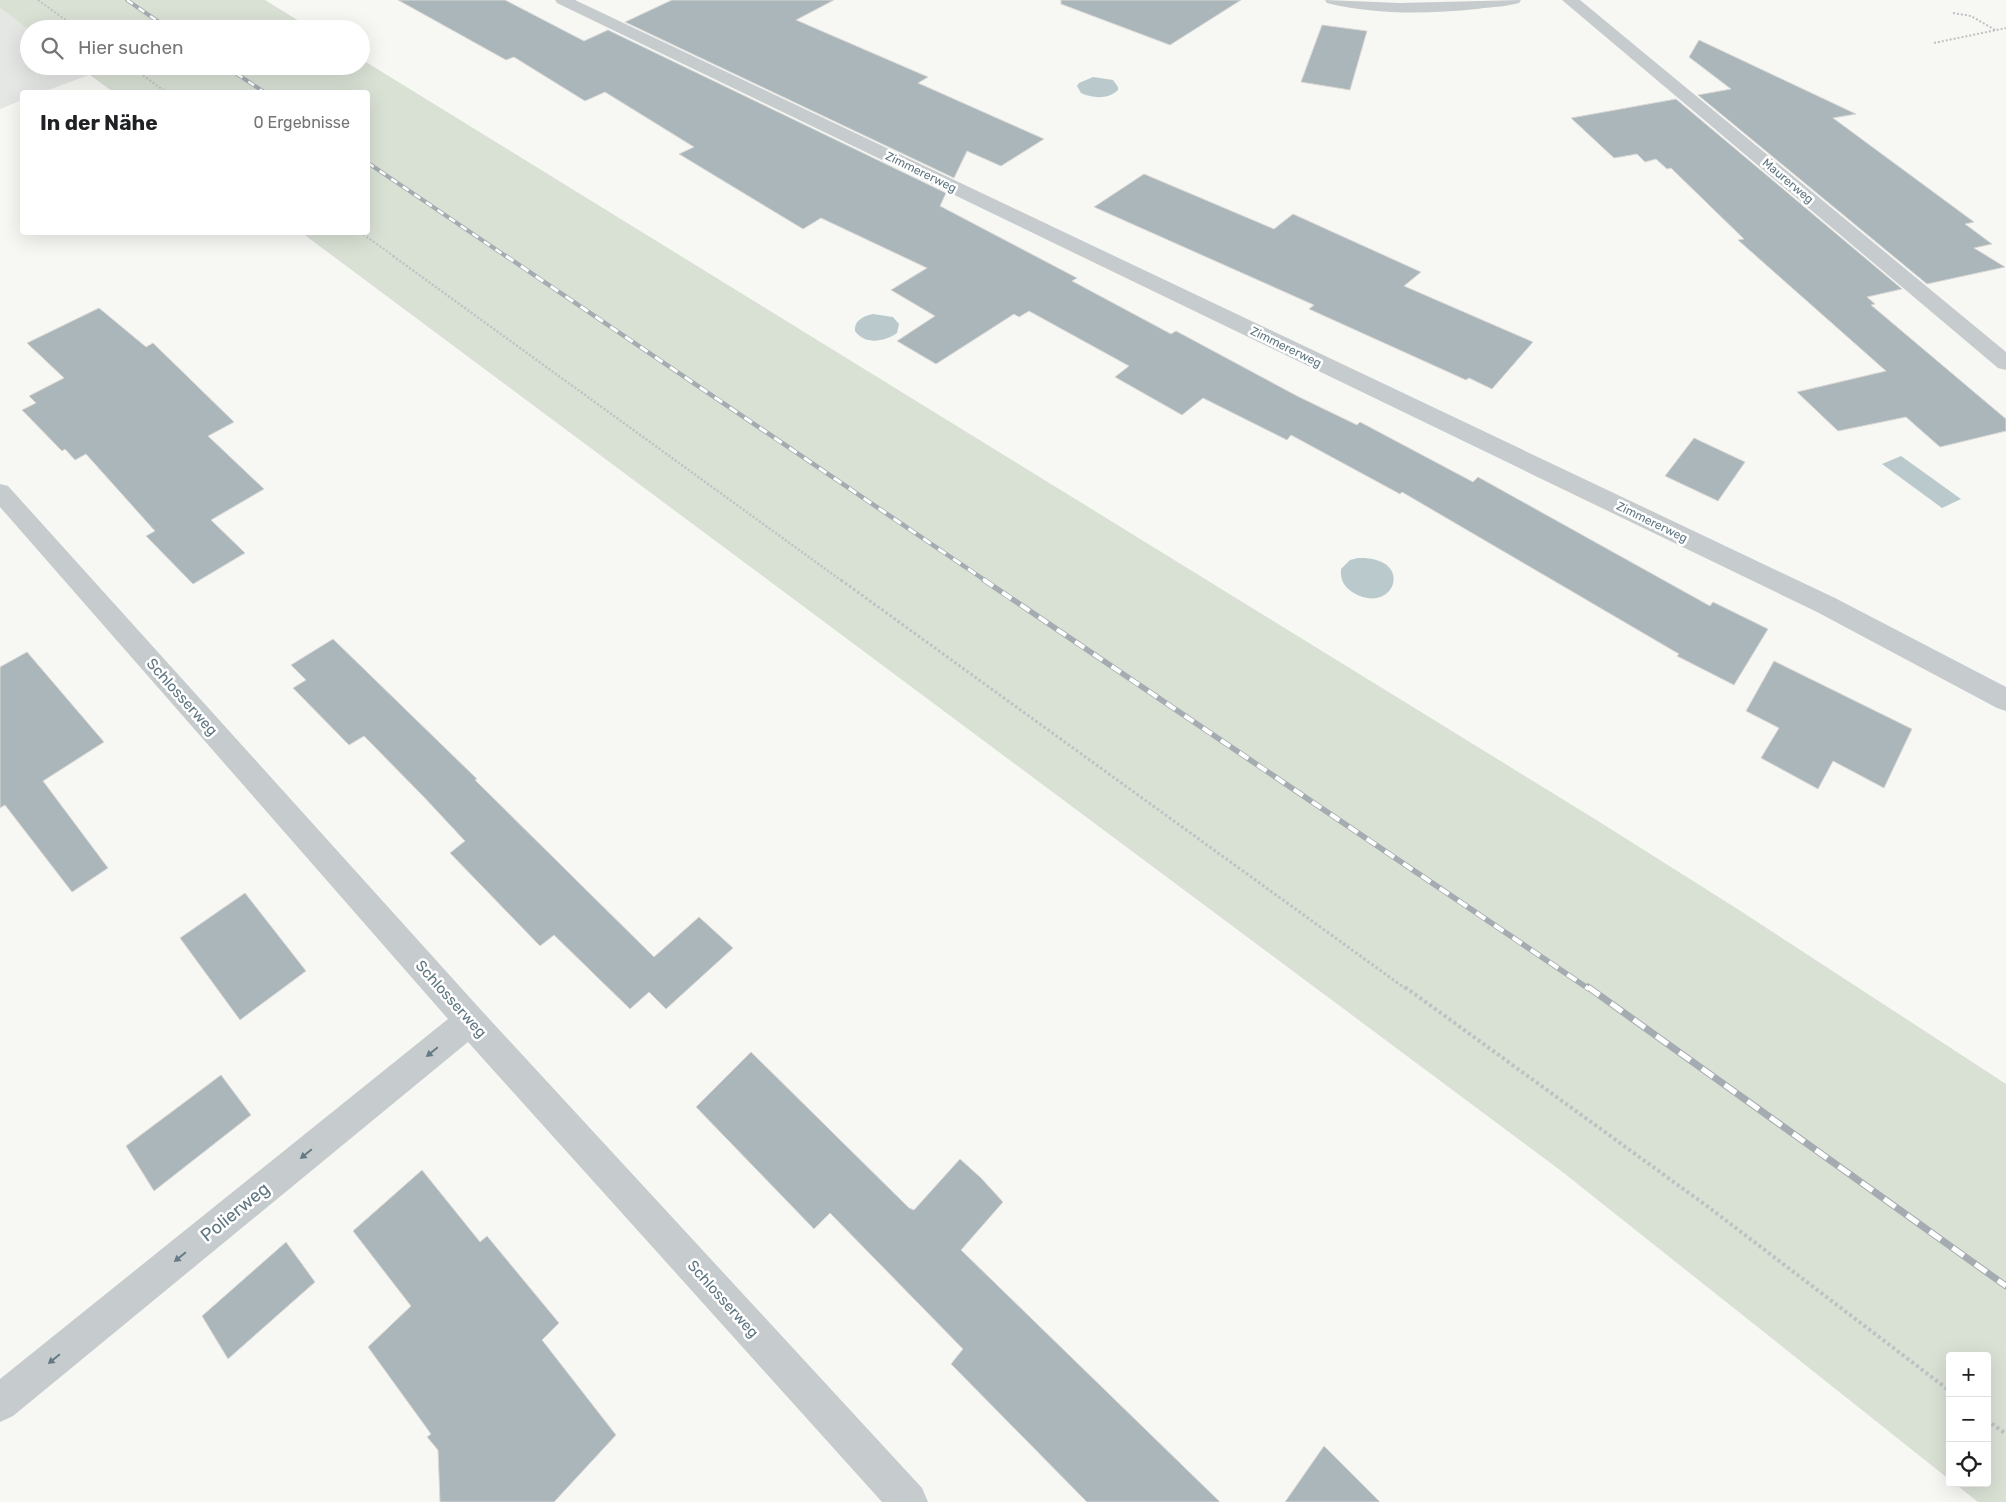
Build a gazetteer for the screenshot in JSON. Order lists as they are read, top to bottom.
{
  "streets": {
    "lane": [
      "Zimmererweg",
      "Maurerweg",
      "Schlosserweg",
      "Polierweg"
    ]
  },
  "crossings": [
    ["Schlosserweg", "Polierweg"]
  ],
  "one_way": ["Polierweg"],
  "page": {
    "search": "Hier suchen",
    "heading": ["In der Nähe", "0 Ergebnisse"],
    "map_buttons": ["+", "−"]
  }
}
